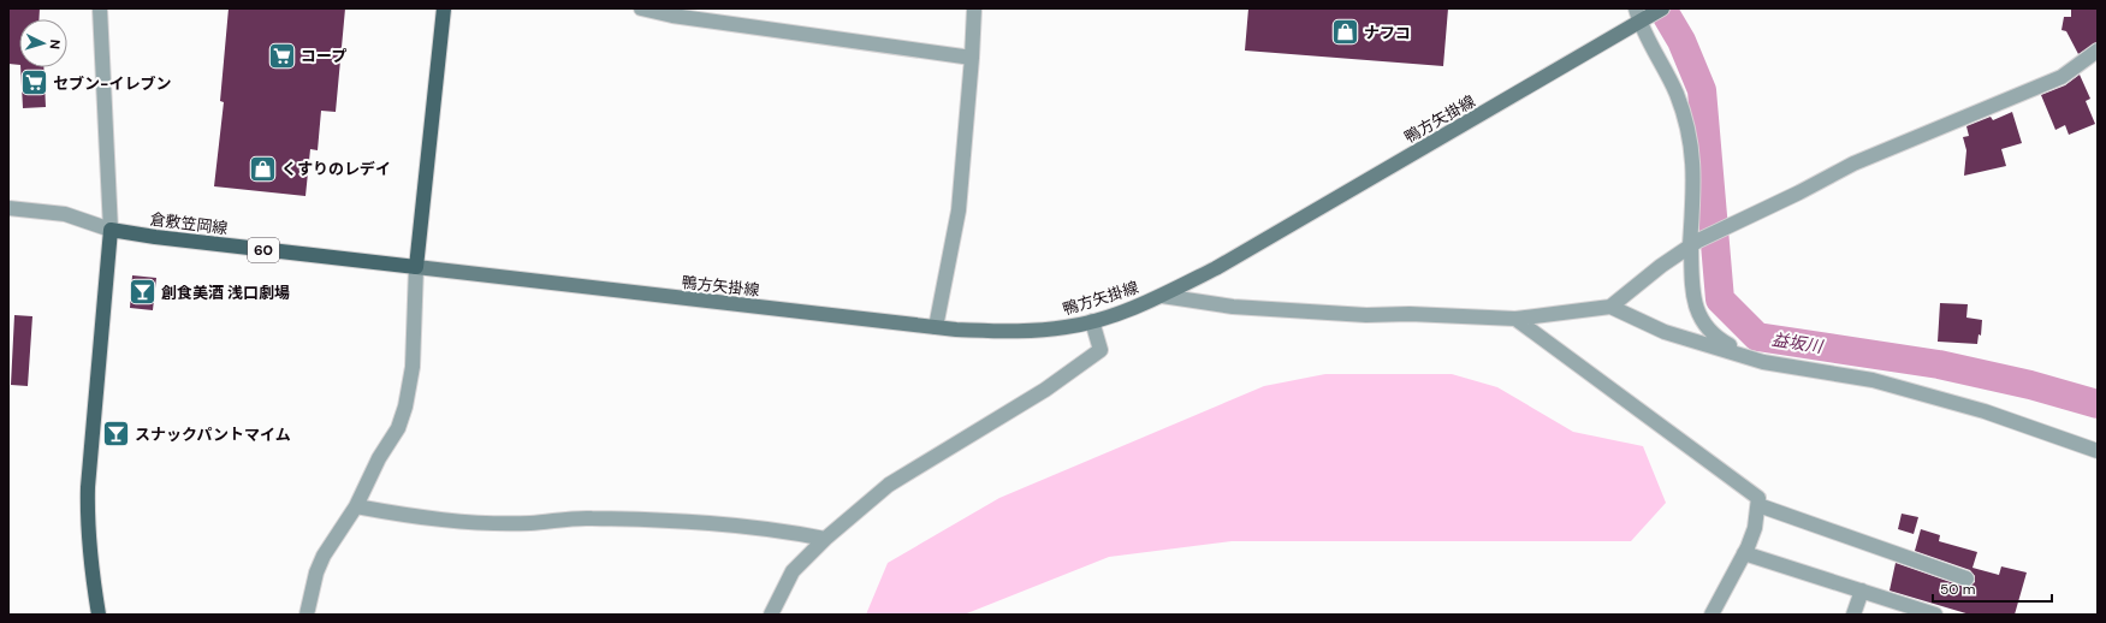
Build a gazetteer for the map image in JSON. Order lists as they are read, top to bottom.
{
  "streets": {
    "main road": ["鴨方矢掛線", "倉敷笠岡線", "60"]
  },
  "crossings": [
    ["鴨方矢掛線", "倉敷笠岡線"]
  ],
  "water": ["益坂川"],
  "places": {
    "shop": ["ナフコ", "くすりのレデイ"],
    "supermarket": ["コープ", "セブン-イレブン"],
    "bar": ["創食美酒 浅口劇場", "スナックパントマイム"]
  },
  "scale_bar": "50 m",
  "north": "right"
}
